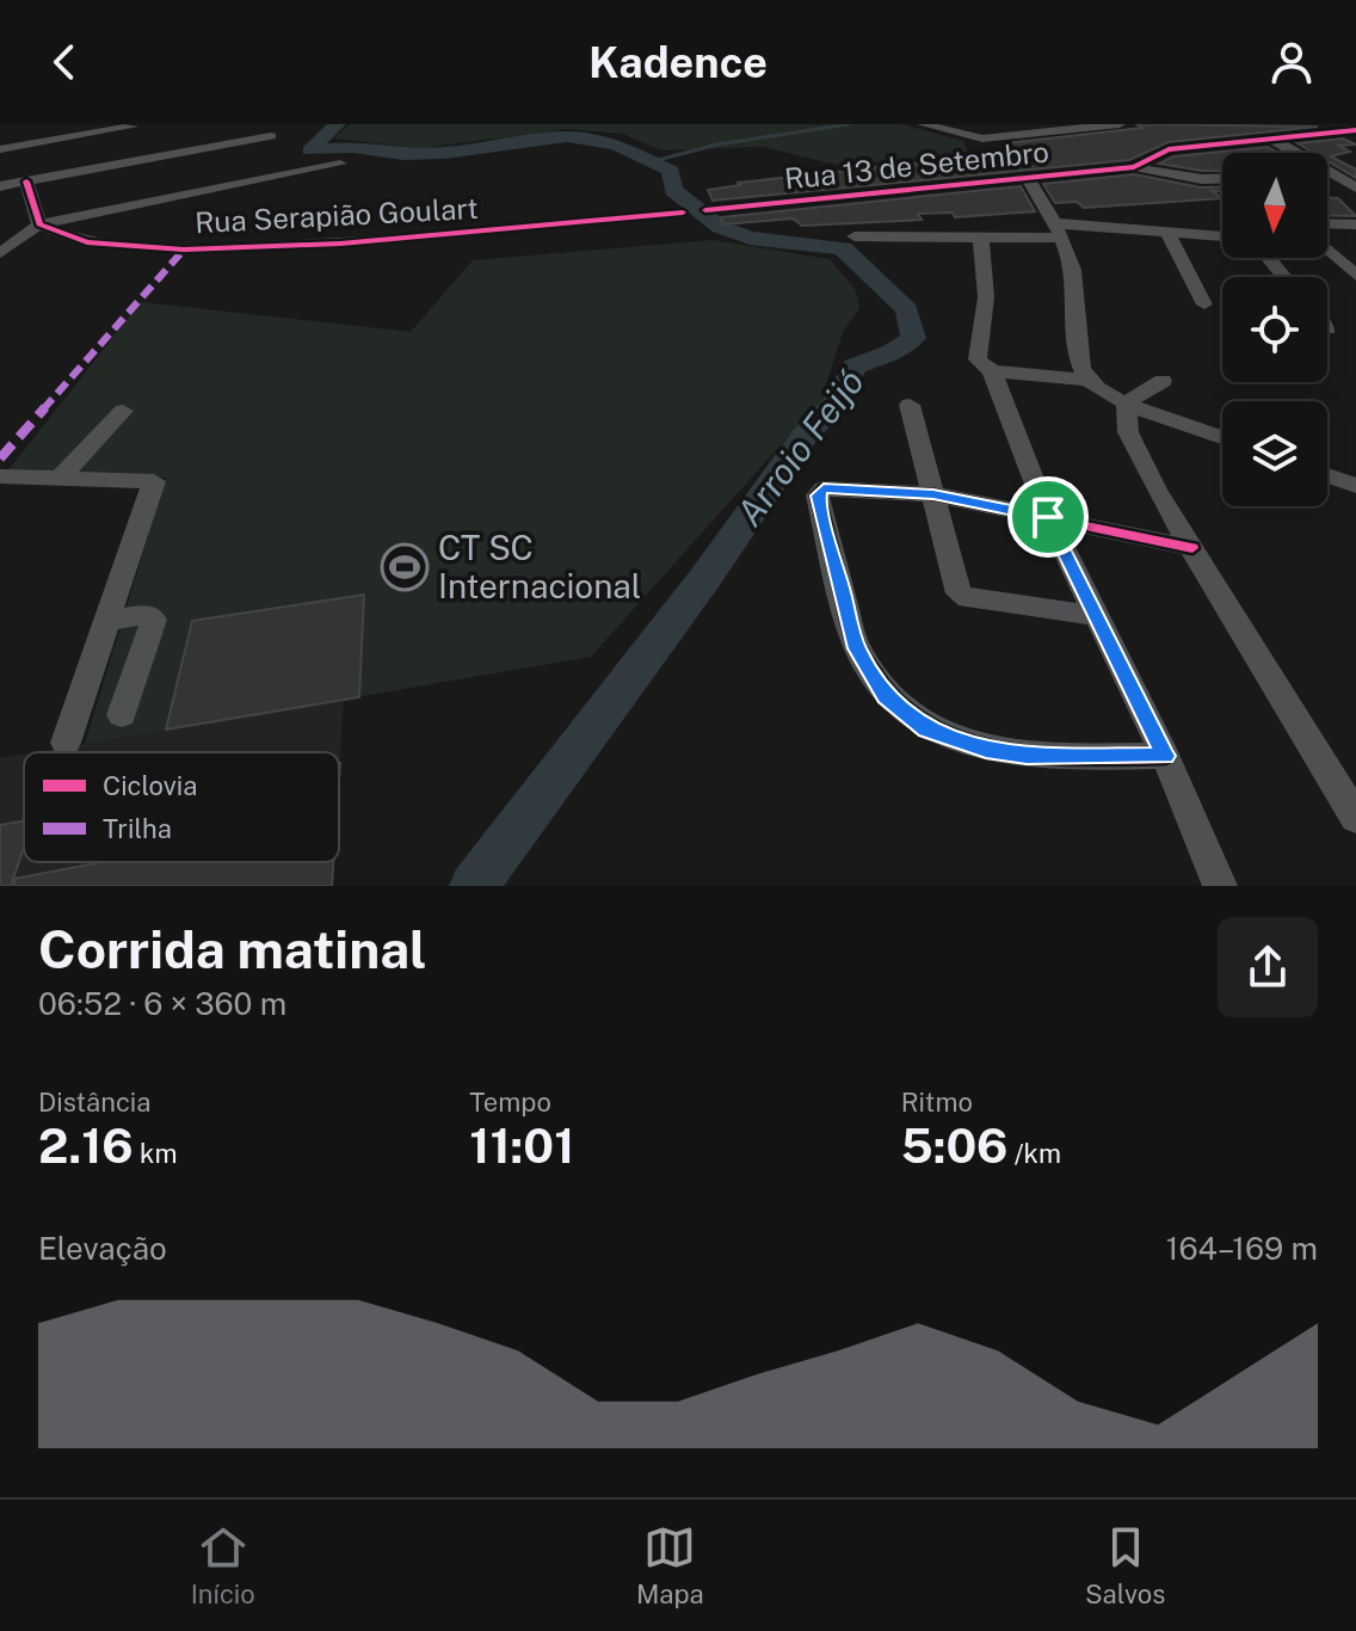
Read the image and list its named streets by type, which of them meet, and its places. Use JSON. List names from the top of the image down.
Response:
{
  "streets": {
    "street": ["Rua 13 de Setembro", "Rua Serapião Goulart"]
  },
  "water": ["Arroio Feijó"],
  "places": {
    "sports": ["CT SC Internacional"]
  },
  "legend": ["Ciclovia", "Trilha"],
  "north": "bottom",
  "page": {
    "header": "Kadence",
    "heading": ["Corrida matinal", "06:52 · 6 × 360 m"],
    "stats": [
      ["Distância", "2.16 km"],
      ["Tempo", "11:01"],
      ["Ritmo", "5:06 /km"]
    ],
    "chart": ["Elevação", "164–169 m"],
    "tabs": ["Início", "Mapa", "Salvos"]
  }
}
